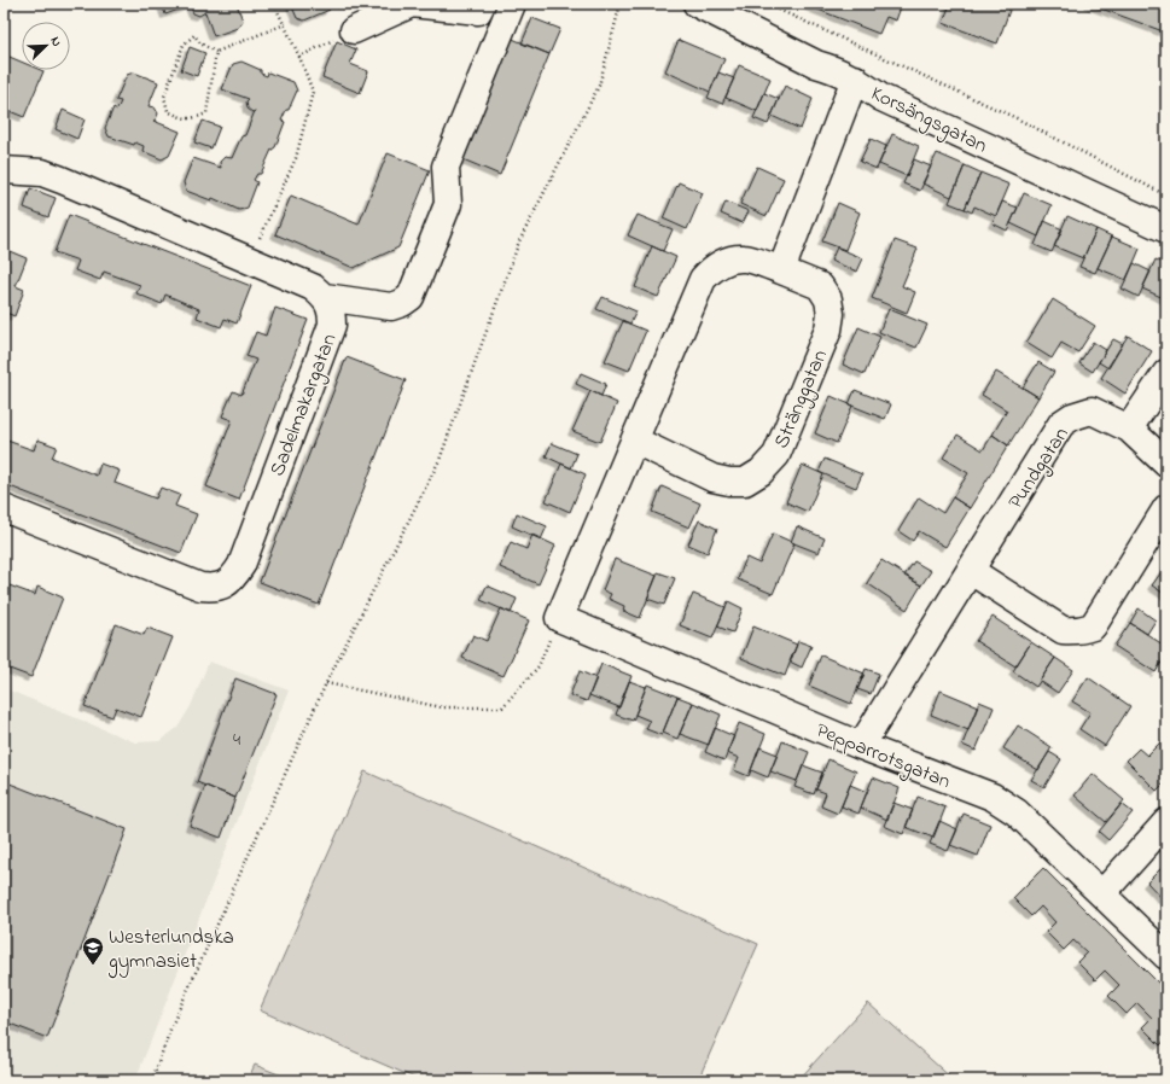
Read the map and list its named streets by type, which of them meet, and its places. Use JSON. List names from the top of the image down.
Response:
{
  "streets": {
    "street": [
      "Korsängsgatan",
      "Stränggatan",
      "Sadelmakargatan",
      "Pundgatan",
      "Pepparrotsgatan"
    ]
  },
  "crossings": [
    ["Stränggatan", "Pepparrotsgatan"],
    ["Pundgatan", "Pepparrotsgatan"]
  ],
  "places": {
    "school or university": ["Westerlundska gymnasiet"]
  },
  "house_numbers": ["4"],
  "north": "top right"
}
